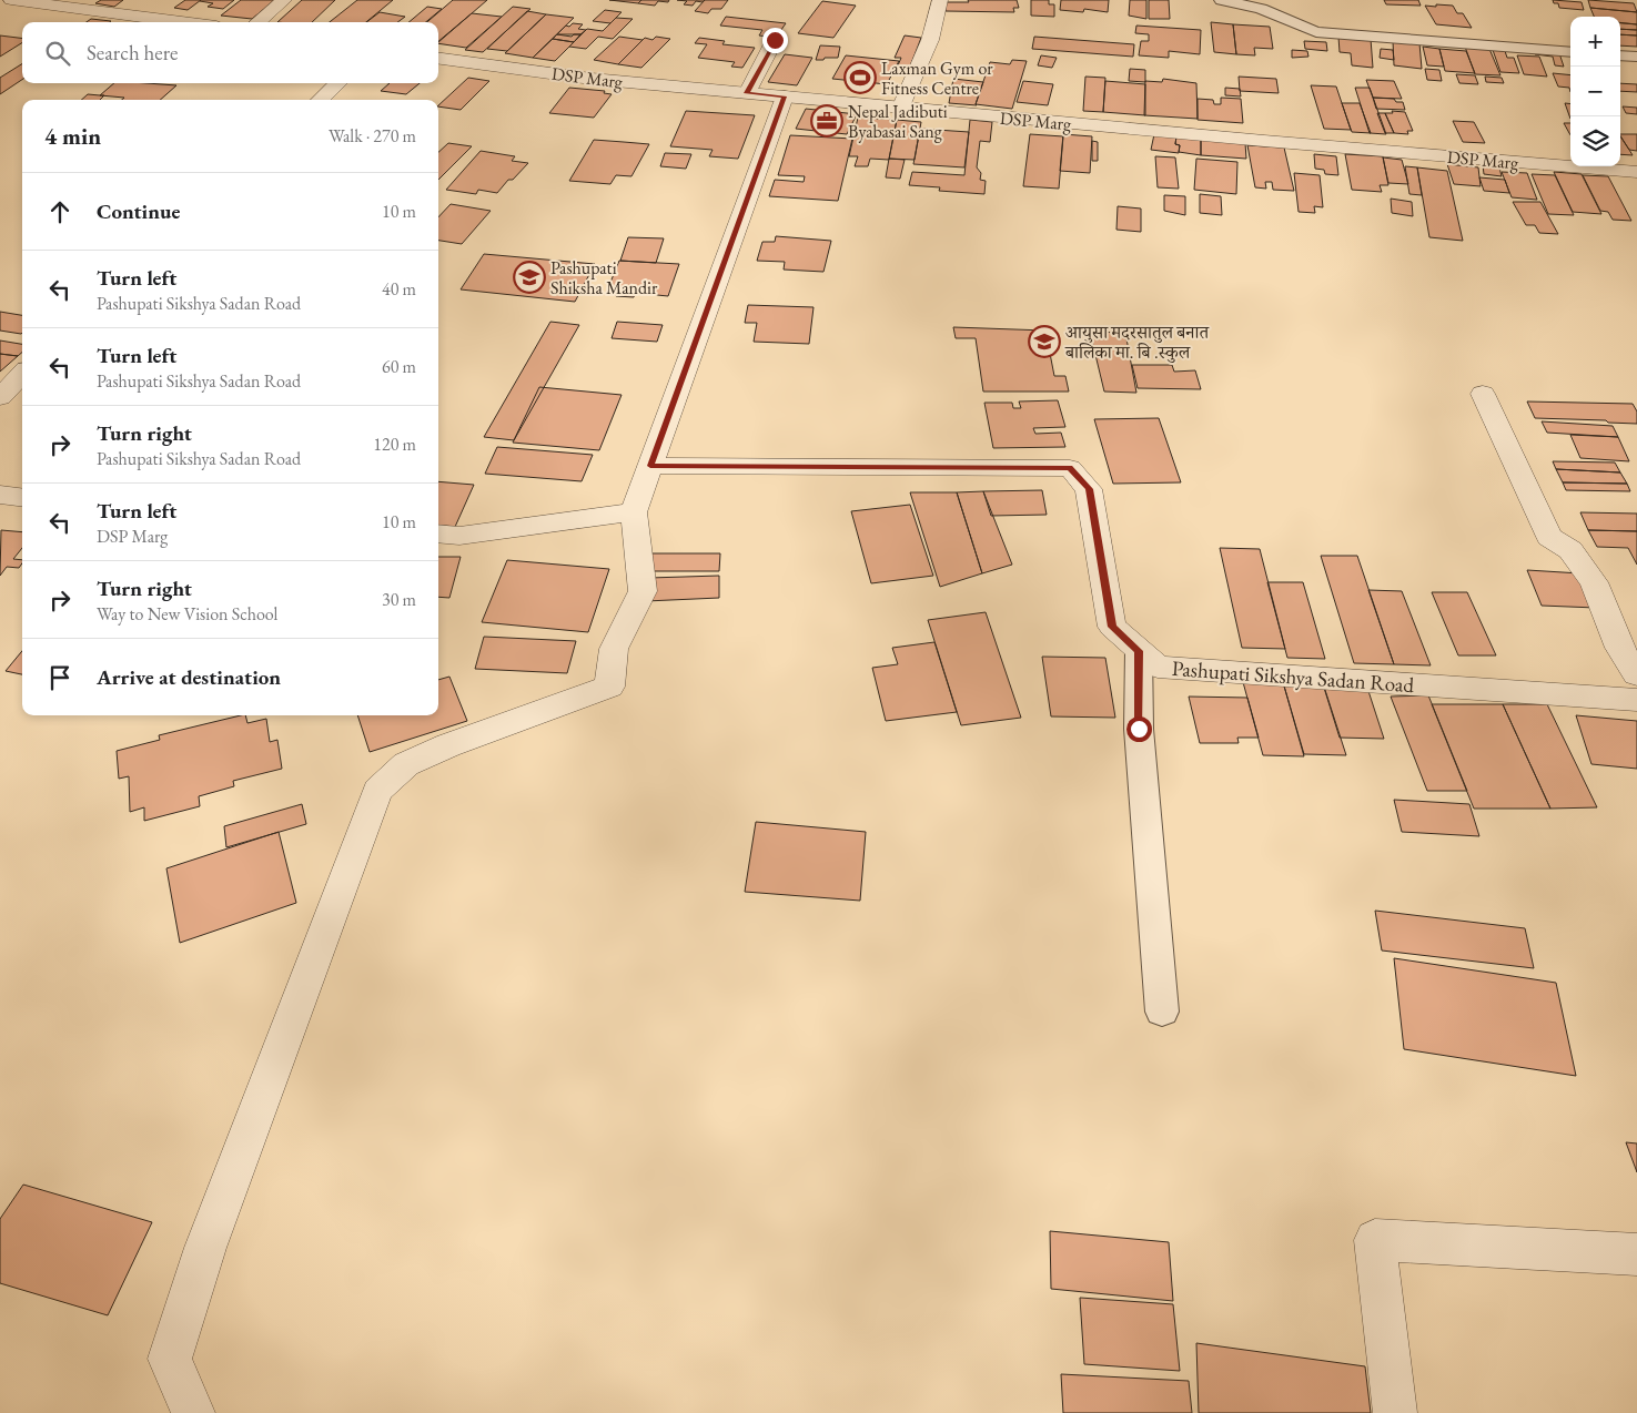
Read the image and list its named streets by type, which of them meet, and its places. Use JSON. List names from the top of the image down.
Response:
{
  "streets": {
    "street": ["DSP Marg", "Pashupati Sikshya Sadan Road"]
  },
  "places": {
    "sports": ["Laxman Gym or Fitness Centre"],
    "office": ["Nepal Jadibuti Byabasai Sang"],
    "school or university": ["Pashupati Shiksha Mandir", "आयुसा मदरसातुल बनात बालिका मा. बि .स्कुल"]
  },
  "page": {
    "map_buttons": ["+", "−"],
    "search": "Search here",
    "heading": ["4 min", "Walk · 270 m"],
    "list": [
      ["Continue", "10 m"],
      ["Turn left", "Pashupati Sikshya Sadan Road", "40 m"],
      ["Turn left", "Pashupati Sikshya Sadan Road", "60 m"],
      ["Turn right", "Pashupati Sikshya Sadan Road", "120 m"],
      ["Turn left", "DSP Marg", "10 m"],
      ["Turn right", "Way to New Vision School", "30 m"],
      "Arrive at destination"
    ]
  }
}
